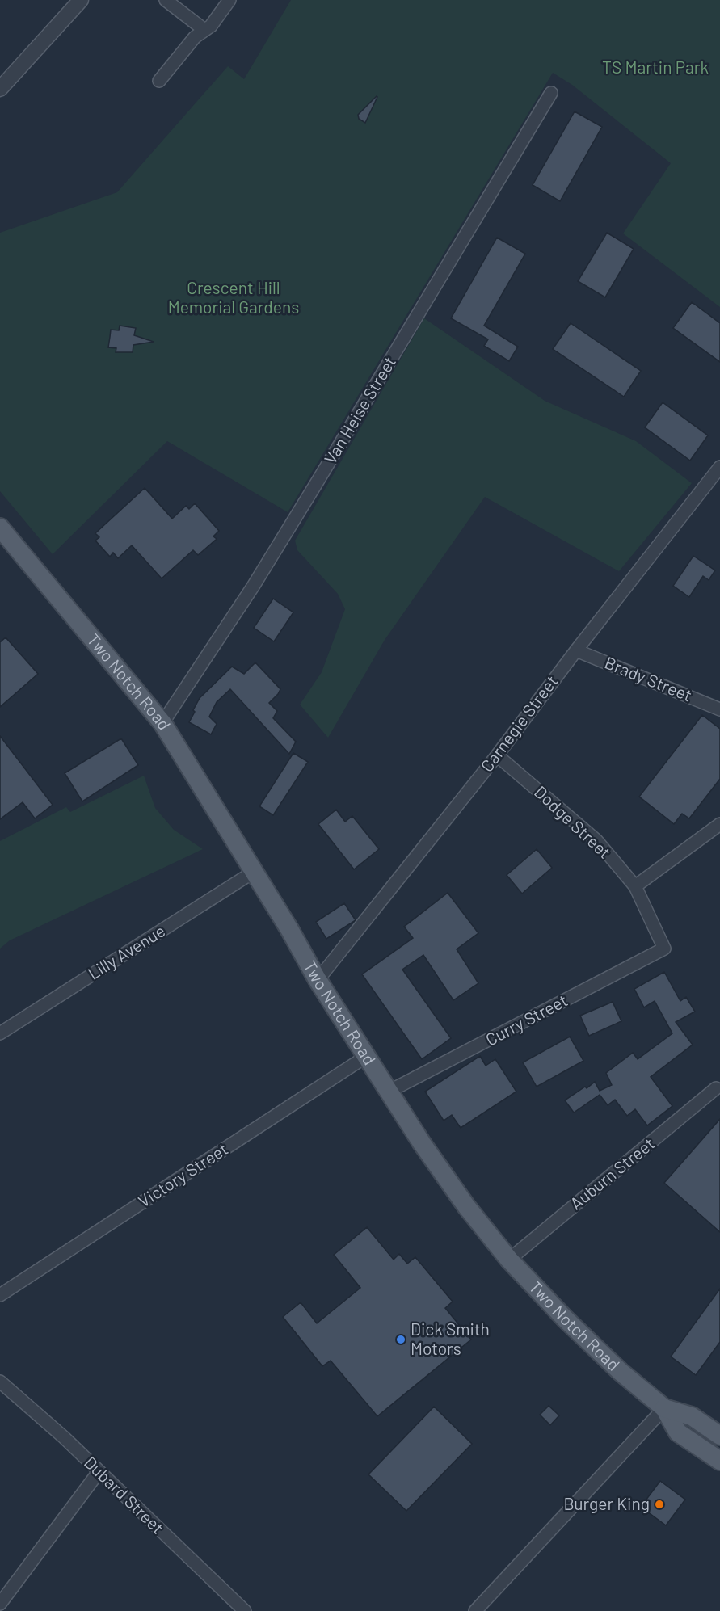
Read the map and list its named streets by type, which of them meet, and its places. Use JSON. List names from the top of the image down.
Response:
{
  "streets": {
    "main road": ["Two Notch Road"],
    "street": [
      "Van Heise Street",
      "Brady Street",
      "Carnegie Street",
      "Dodge Street",
      "Lilly Avenue",
      "Curry Street",
      "Auburn Street",
      "Victory Street",
      "Dubard Street"
    ]
  },
  "crossings": [
    ["Van Heise Street", "Two Notch Road"],
    ["Brady Street", "Carnegie Street"],
    ["Two Notch Road", "Carnegie Street"],
    ["Two Notch Road", "Lilly Avenue"],
    ["Two Notch Road", "Curry Street"],
    ["Two Notch Road", "Auburn Street"],
    ["Two Notch Road", "Victory Street"],
    ["Carnegie Street", "Dodge Street"],
    ["Dodge Street", "Curry Street"]
  ],
  "parks": ["TS Martin Park", "Crescent Hill Memorial Gardens"],
  "places": ["Dick Smith Motors", "Burger King"]
}
